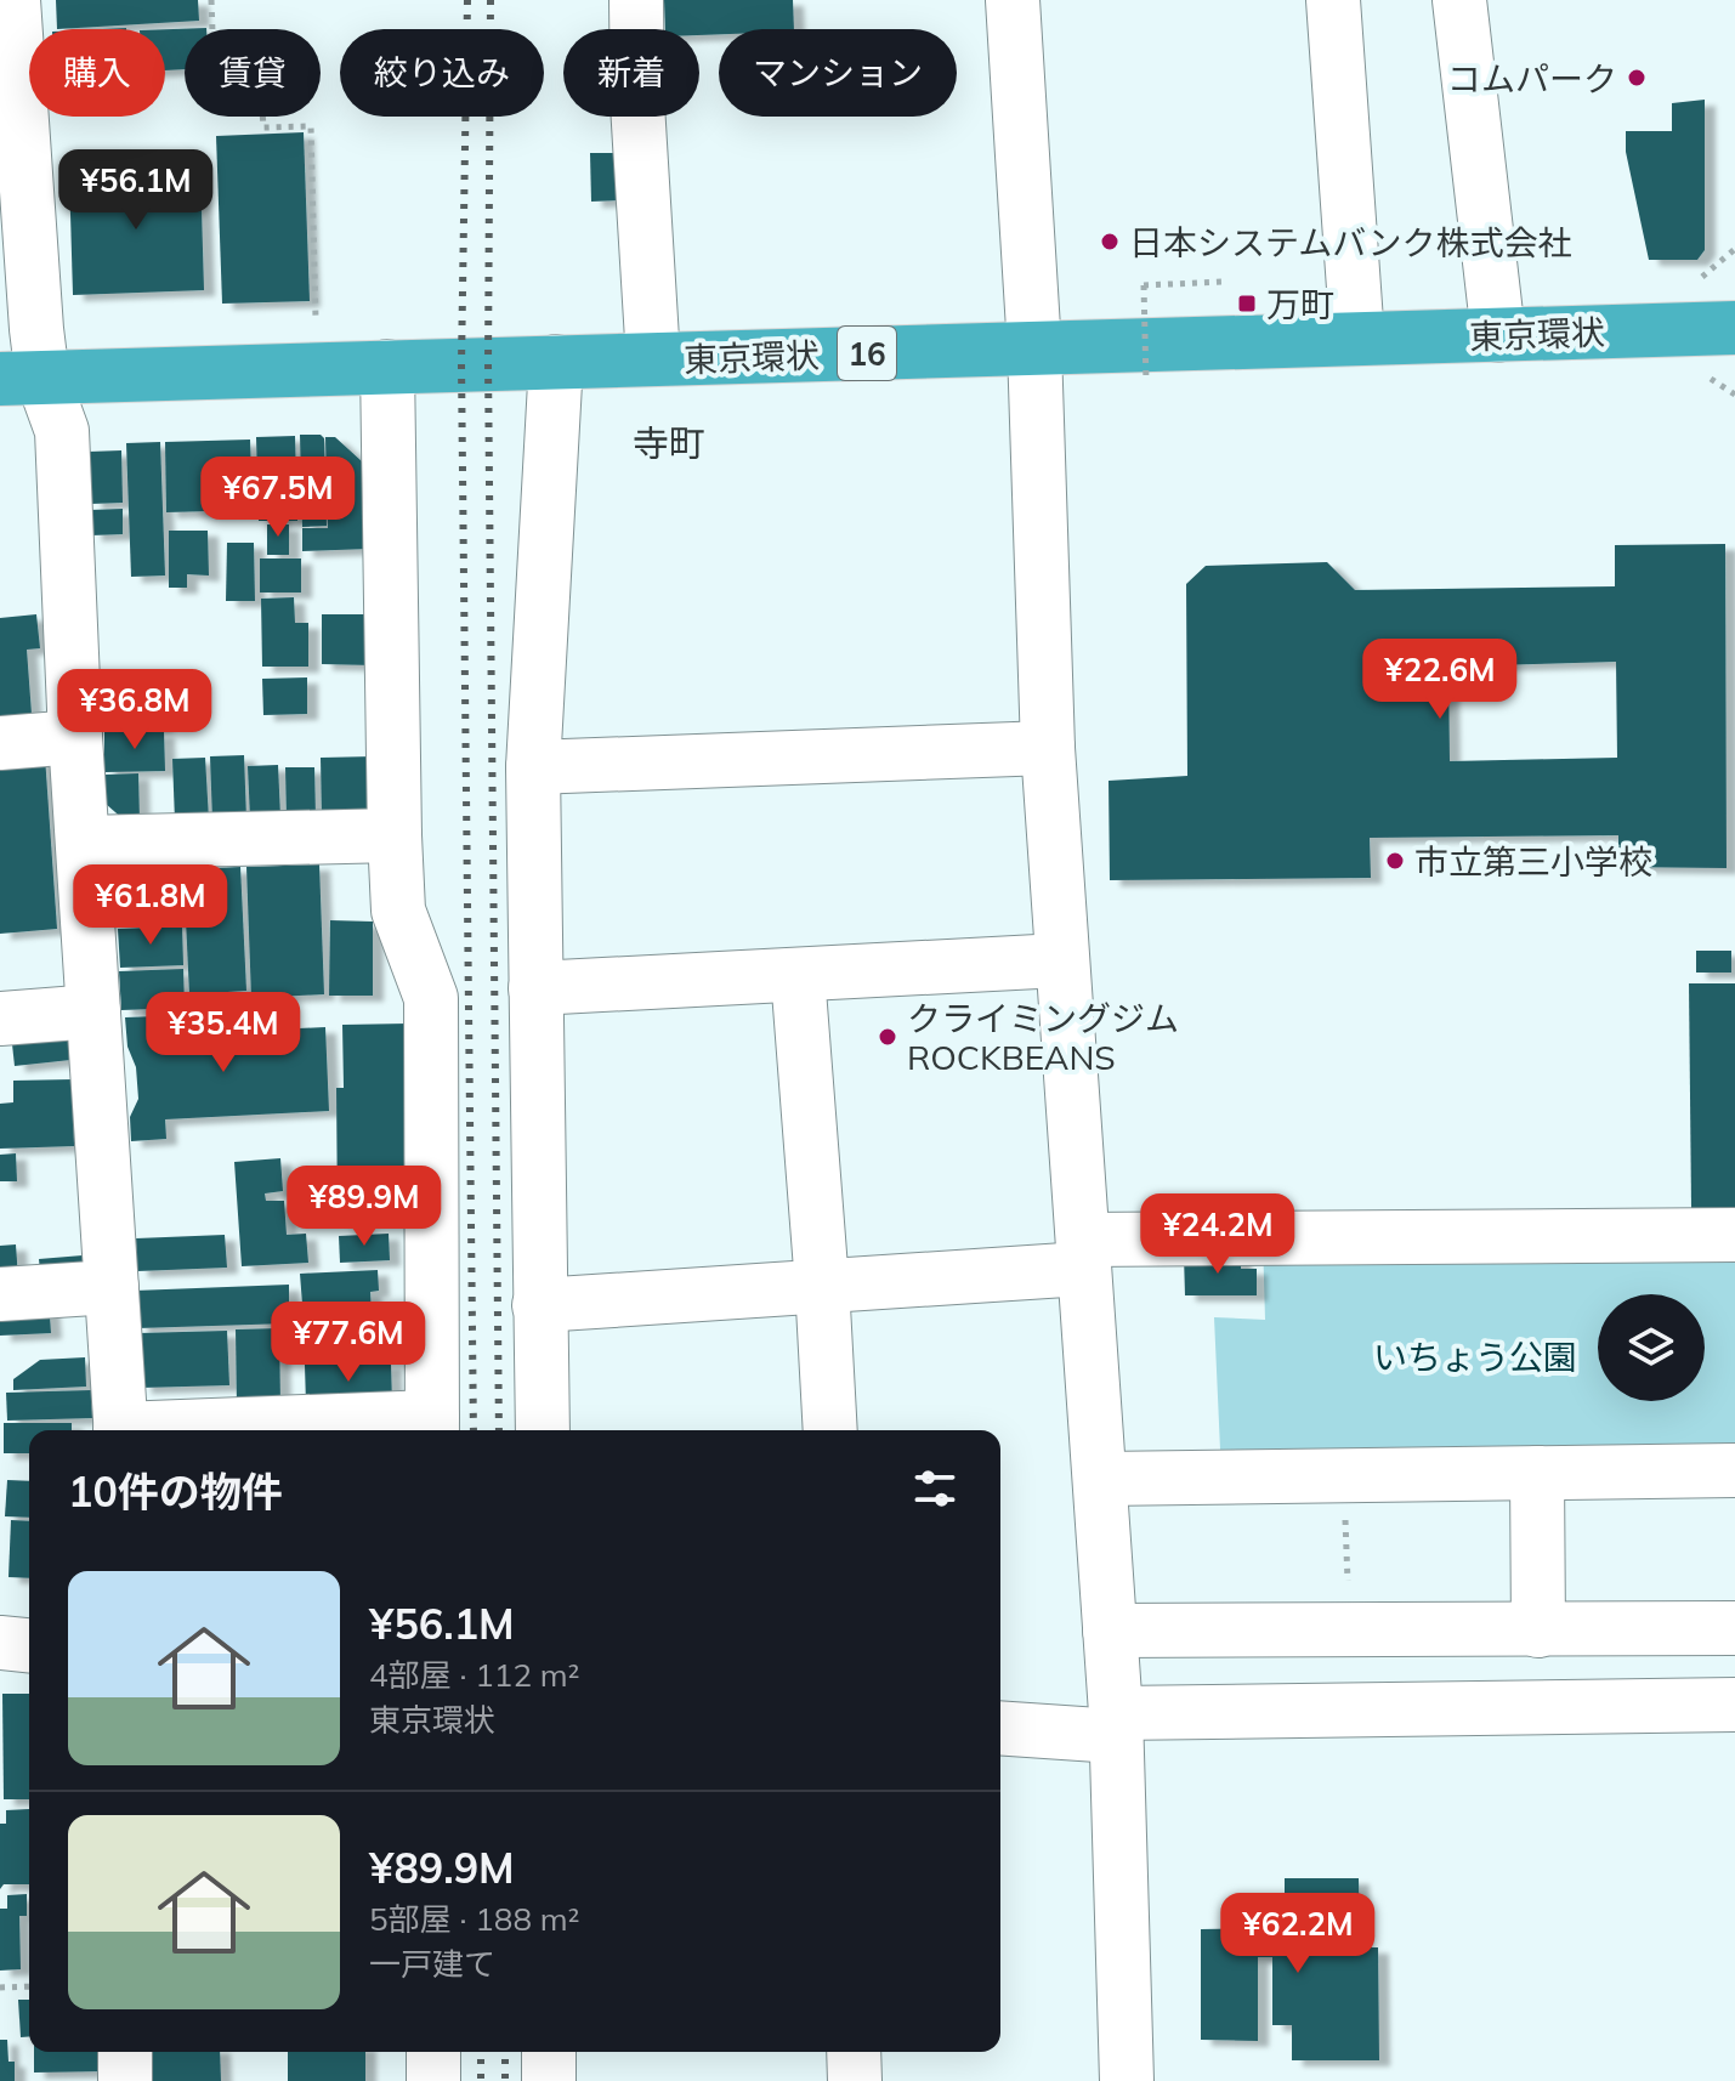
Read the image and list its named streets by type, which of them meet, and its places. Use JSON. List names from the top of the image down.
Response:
{
  "streets": {
    "highway": ["東京環状", "16"]
  },
  "districts": ["寺町"],
  "parks": ["いちょう公園"],
  "places": {
    "other": [
      "コムパーク",
      "日本システムバンク株式会社",
      "市立第三小学校",
      "クライミングジム ROCKBEANS"
    ],
    "transit": ["万町"]
  },
  "page": {
    "chip": [
      "購入",
      "賃貸",
      "絞り込み",
      "新着",
      "マンション"
    ],
    "price": [
      "¥56.1M",
      "¥67.5M",
      "¥22.6M",
      "¥36.8M",
      "¥61.8M",
      "¥35.4M",
      "¥89.9M",
      "¥24.2M",
      "¥77.6M",
      "¥62.2M"
    ],
    "heading": "10件の物件",
    "list": [
      {
        "name": "¥56.1M",
        "note": "4部屋 · 112 m² · 東京環状"
      },
      {
        "name": "¥89.9M",
        "note": "5部屋 · 188 m² · 一戸建て"
      }
    ]
  }
}
